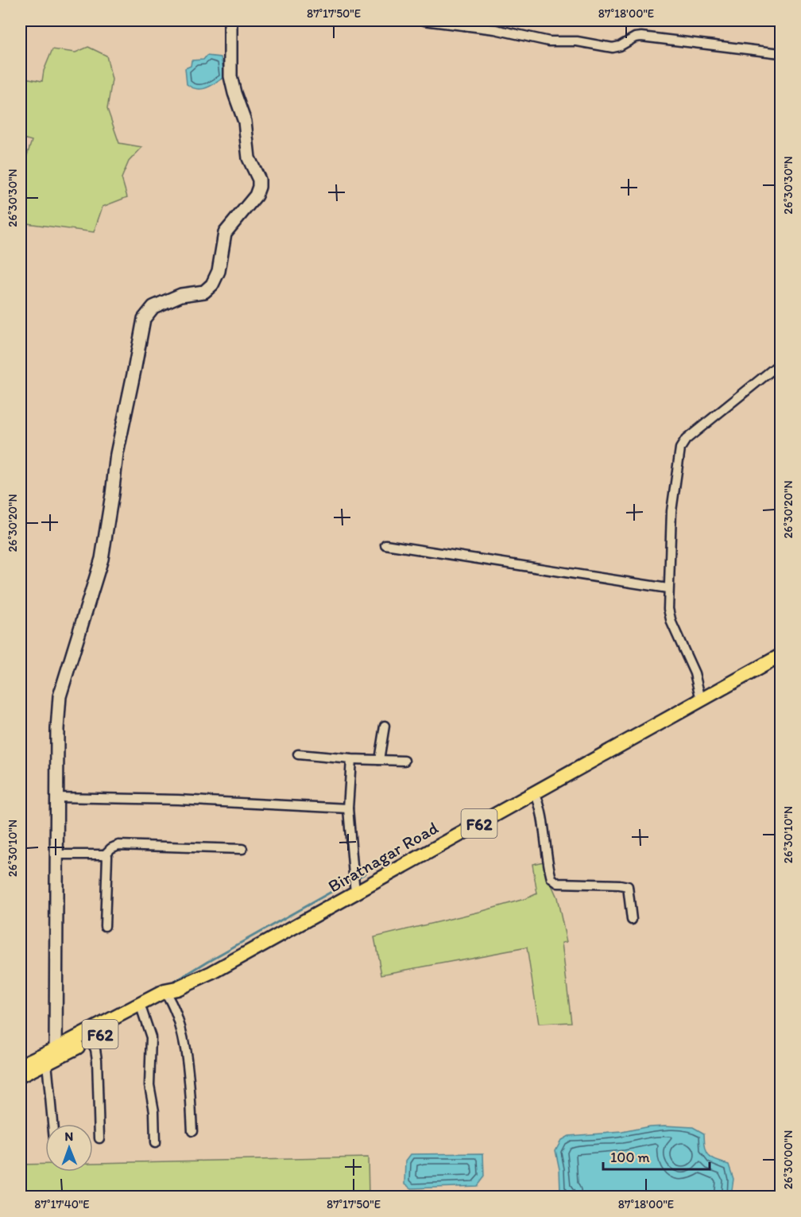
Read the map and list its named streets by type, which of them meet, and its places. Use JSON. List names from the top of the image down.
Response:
{
  "streets": {
    "main road": ["F62", "Biratnagar Road"]
  },
  "scale_bar": "100 m",
  "north": "top",
  "coordinates": [
    "87°17'50\"E",
    "87°18'00\"E",
    "26°30'30\"N",
    "26°30'20\"N",
    "26°30'10\"N",
    "26°30'00\"N",
    "87°17'40\"E"
  ]
}
